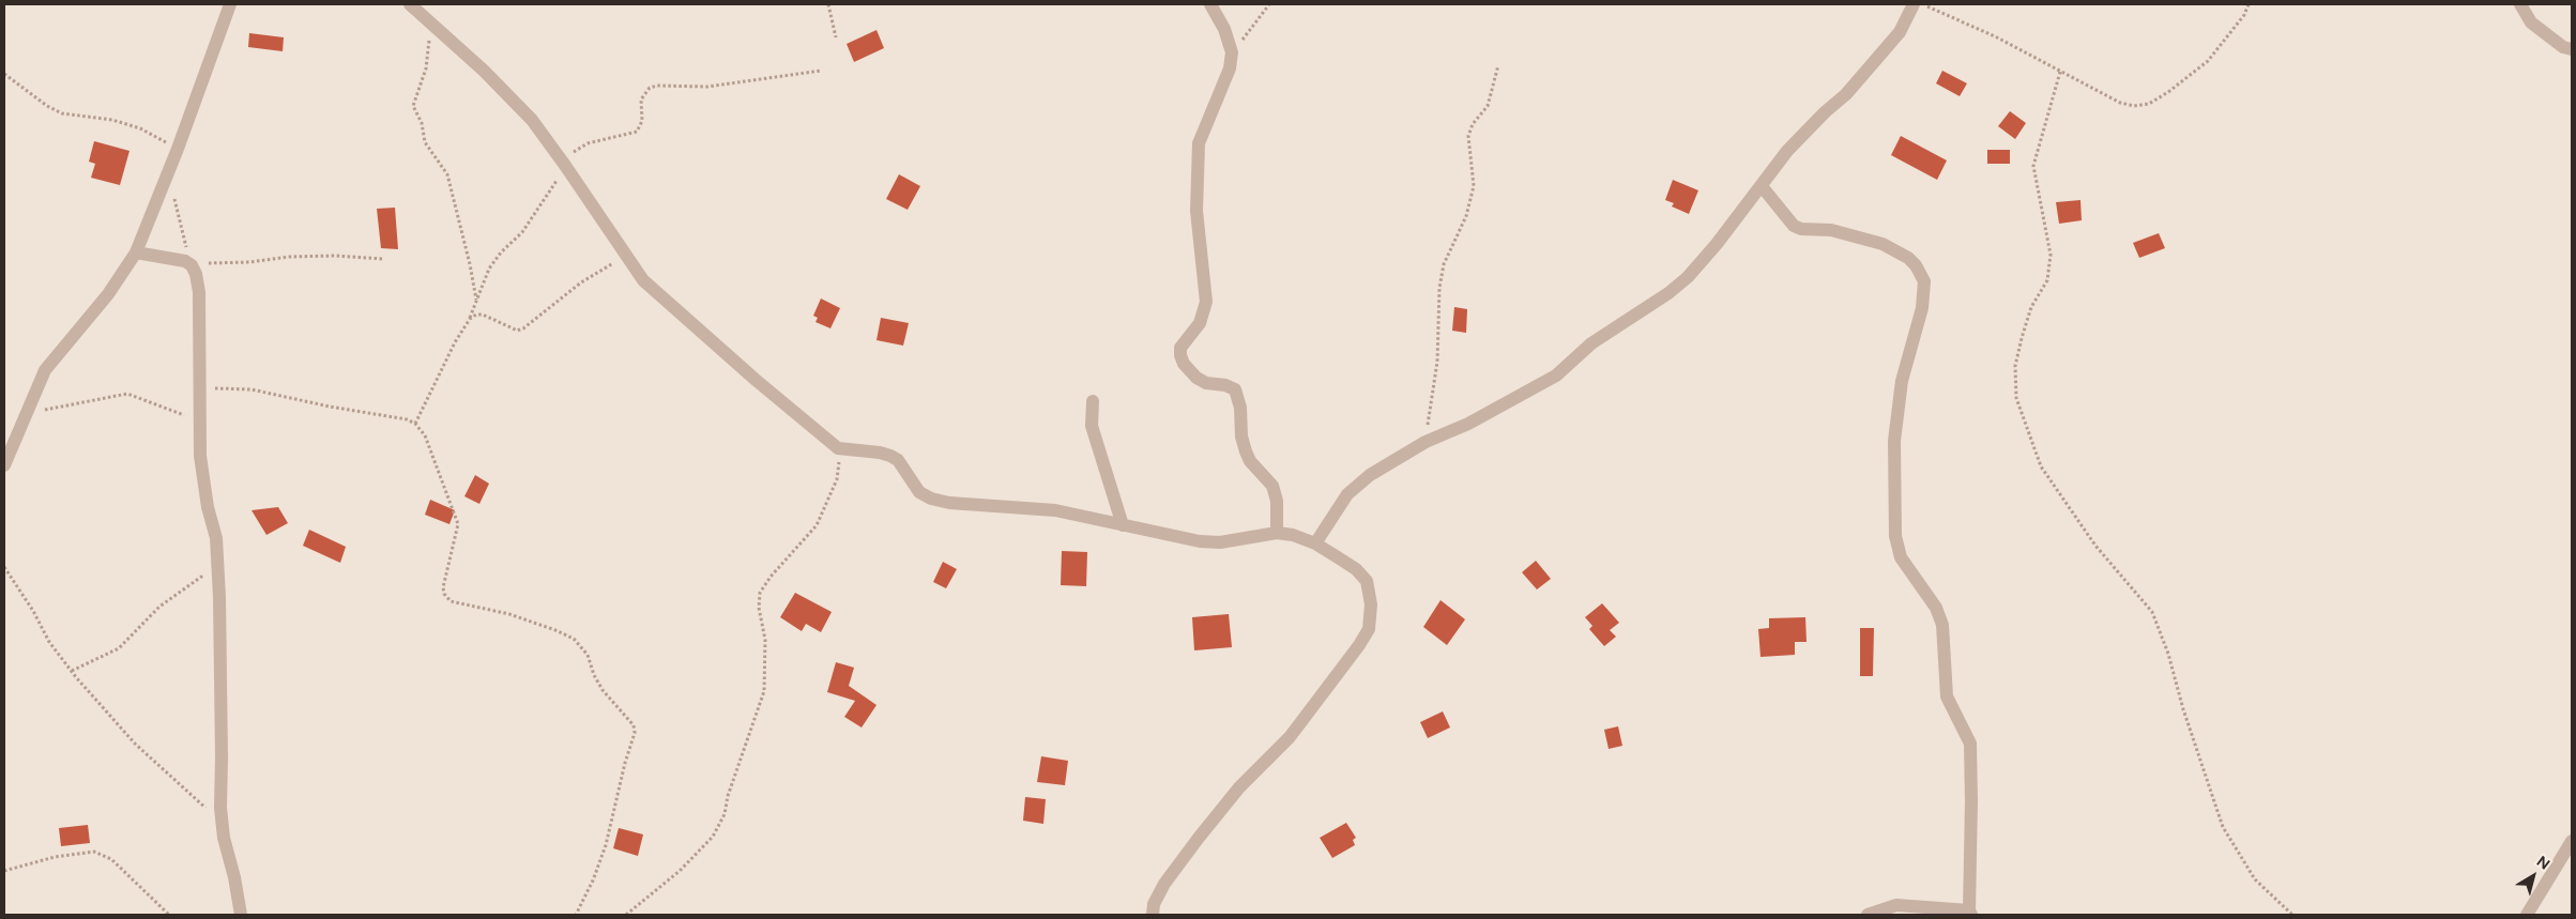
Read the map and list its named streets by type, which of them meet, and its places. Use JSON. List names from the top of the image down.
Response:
{
  "north": "top right"
}
